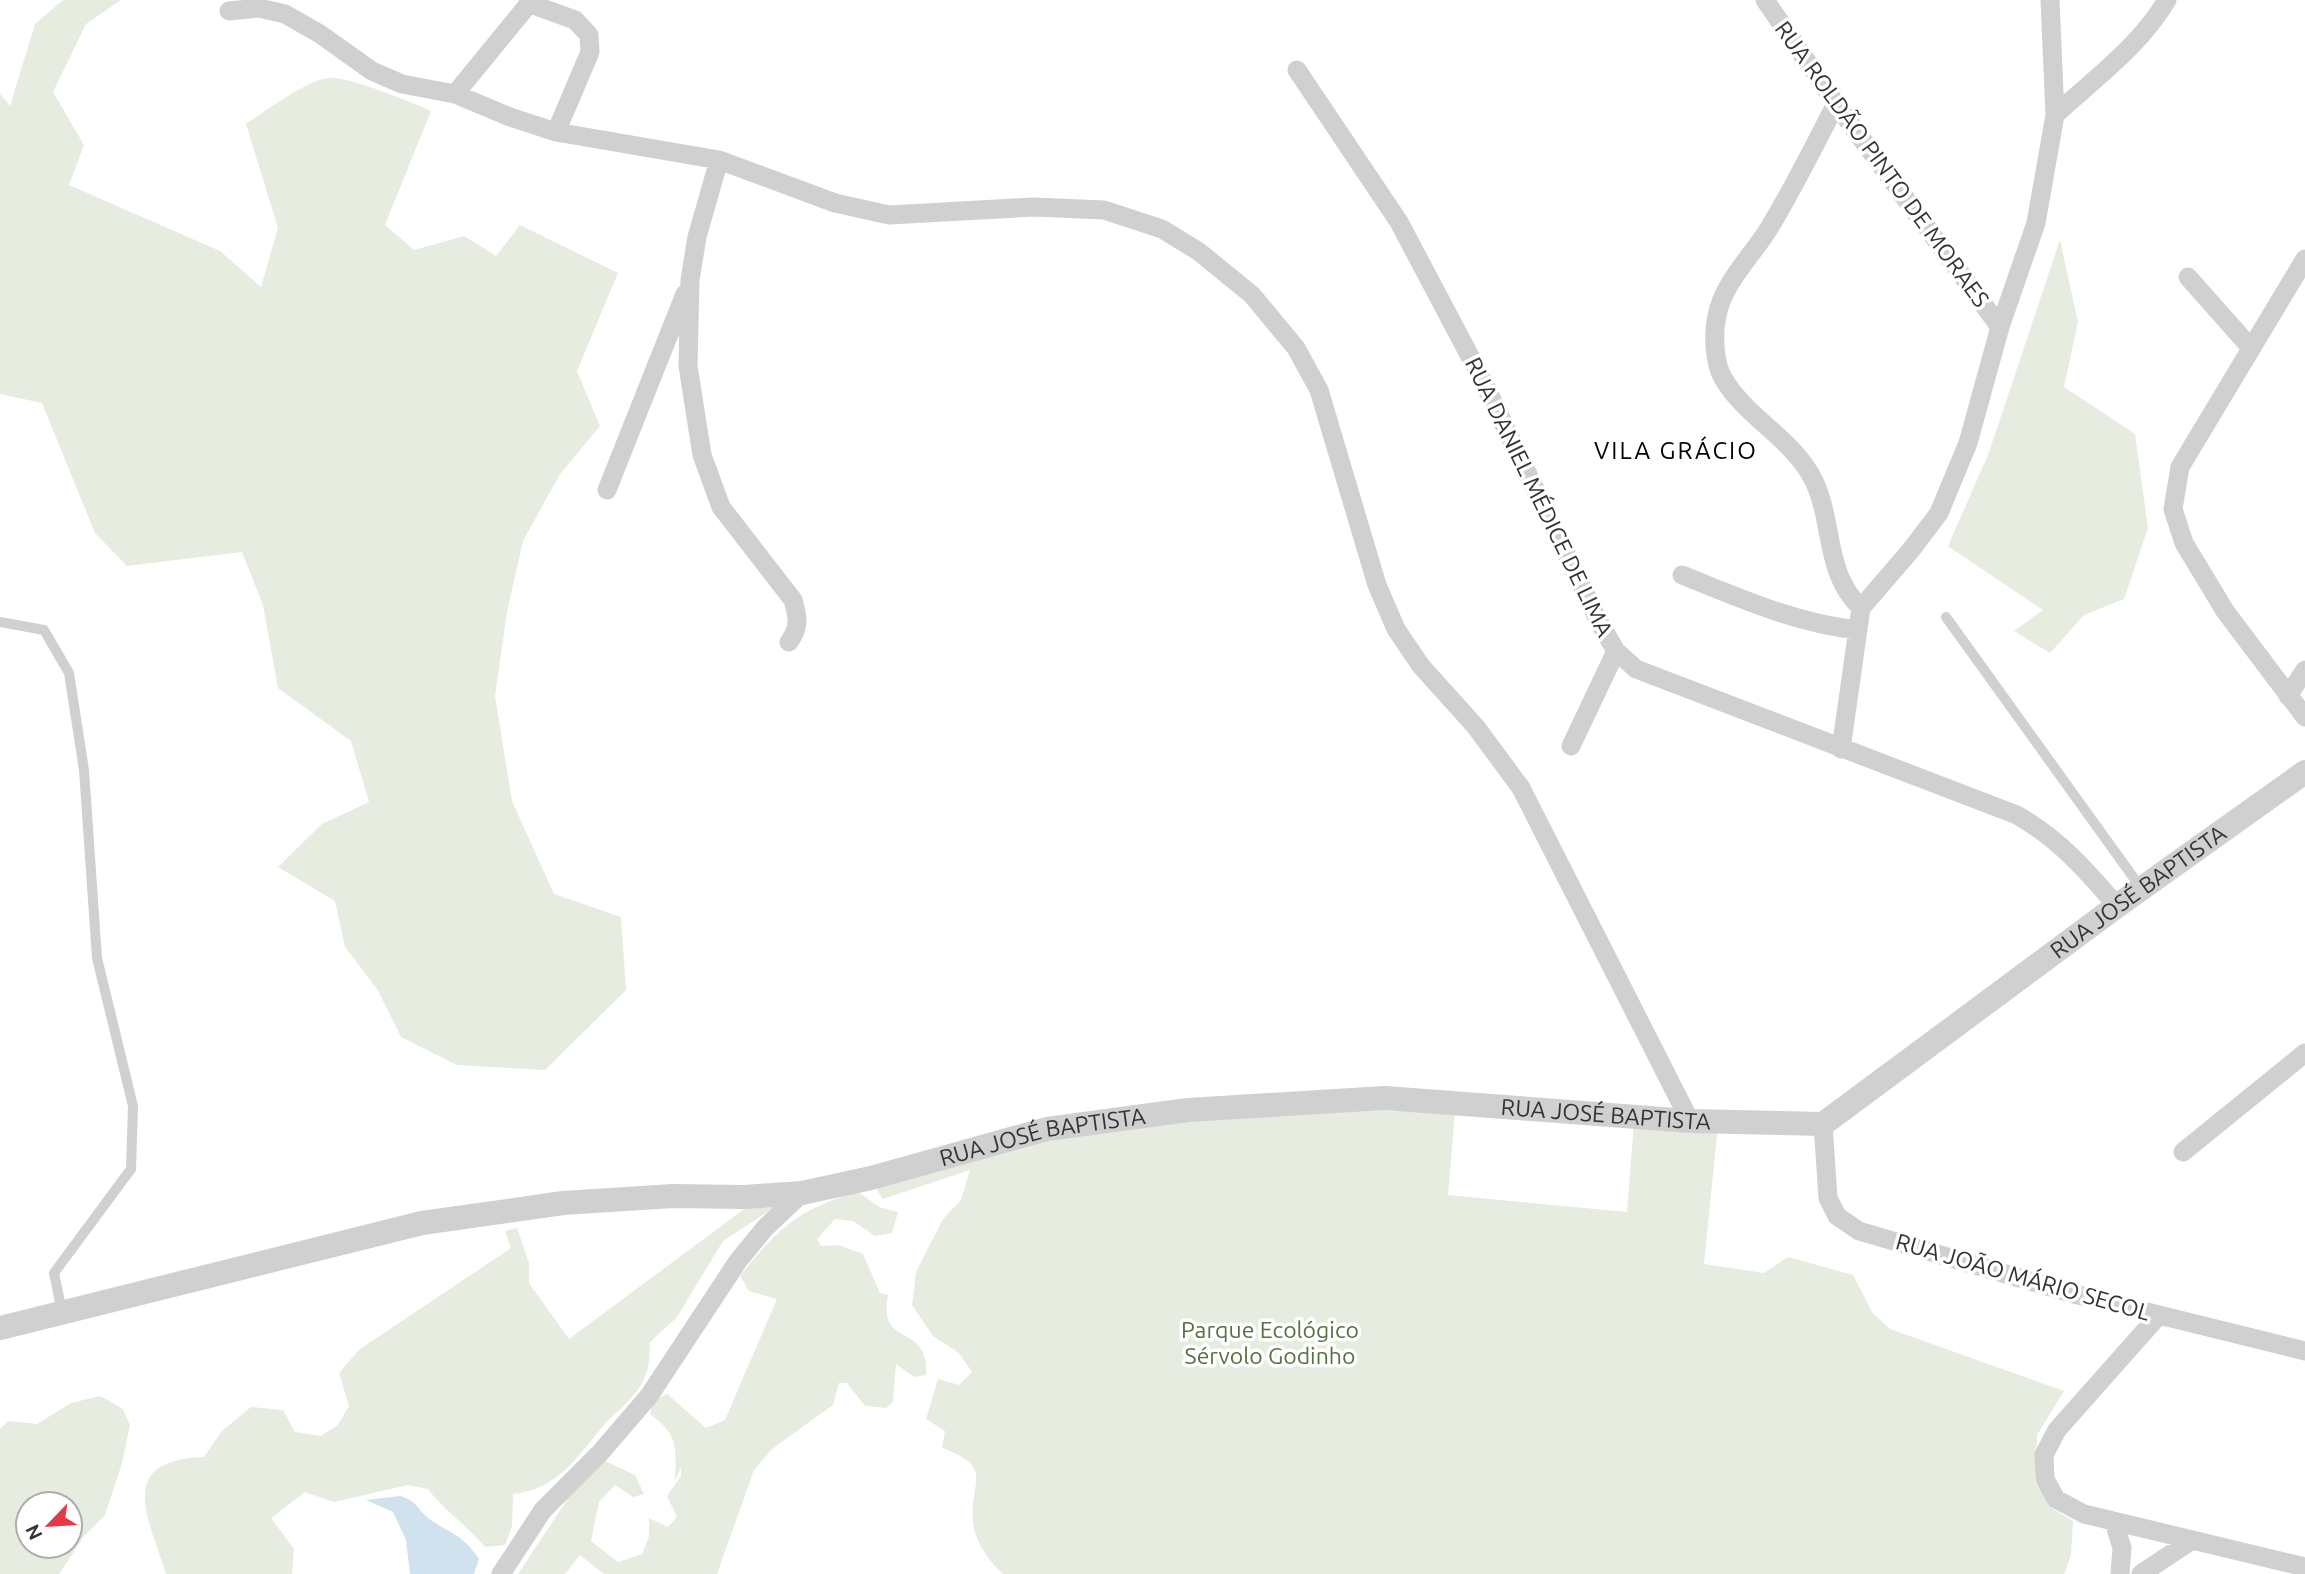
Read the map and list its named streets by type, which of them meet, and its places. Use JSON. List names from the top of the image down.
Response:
{
  "streets": {
    "street": [
      "RUA ROLDÃO PINTO DE MORAES",
      "RUA DANIEL MÉDICE DE LIMA",
      "RUA JOSÉ BAPTISTA",
      "RUA JOÃO MÁRIO SECOL"
    ]
  },
  "crossings": [
    ["RUA DANIEL MÉDICE DE LIMA", "RUA JOSÉ BAPTISTA"],
    ["RUA JOSÉ BAPTISTA", "RUA JOÃO MÁRIO SECOL"]
  ],
  "districts": ["VILA GRÁCIO"],
  "parks": ["Parque Ecológico Sérvolo Godinho"],
  "north": "bottom left"
}
